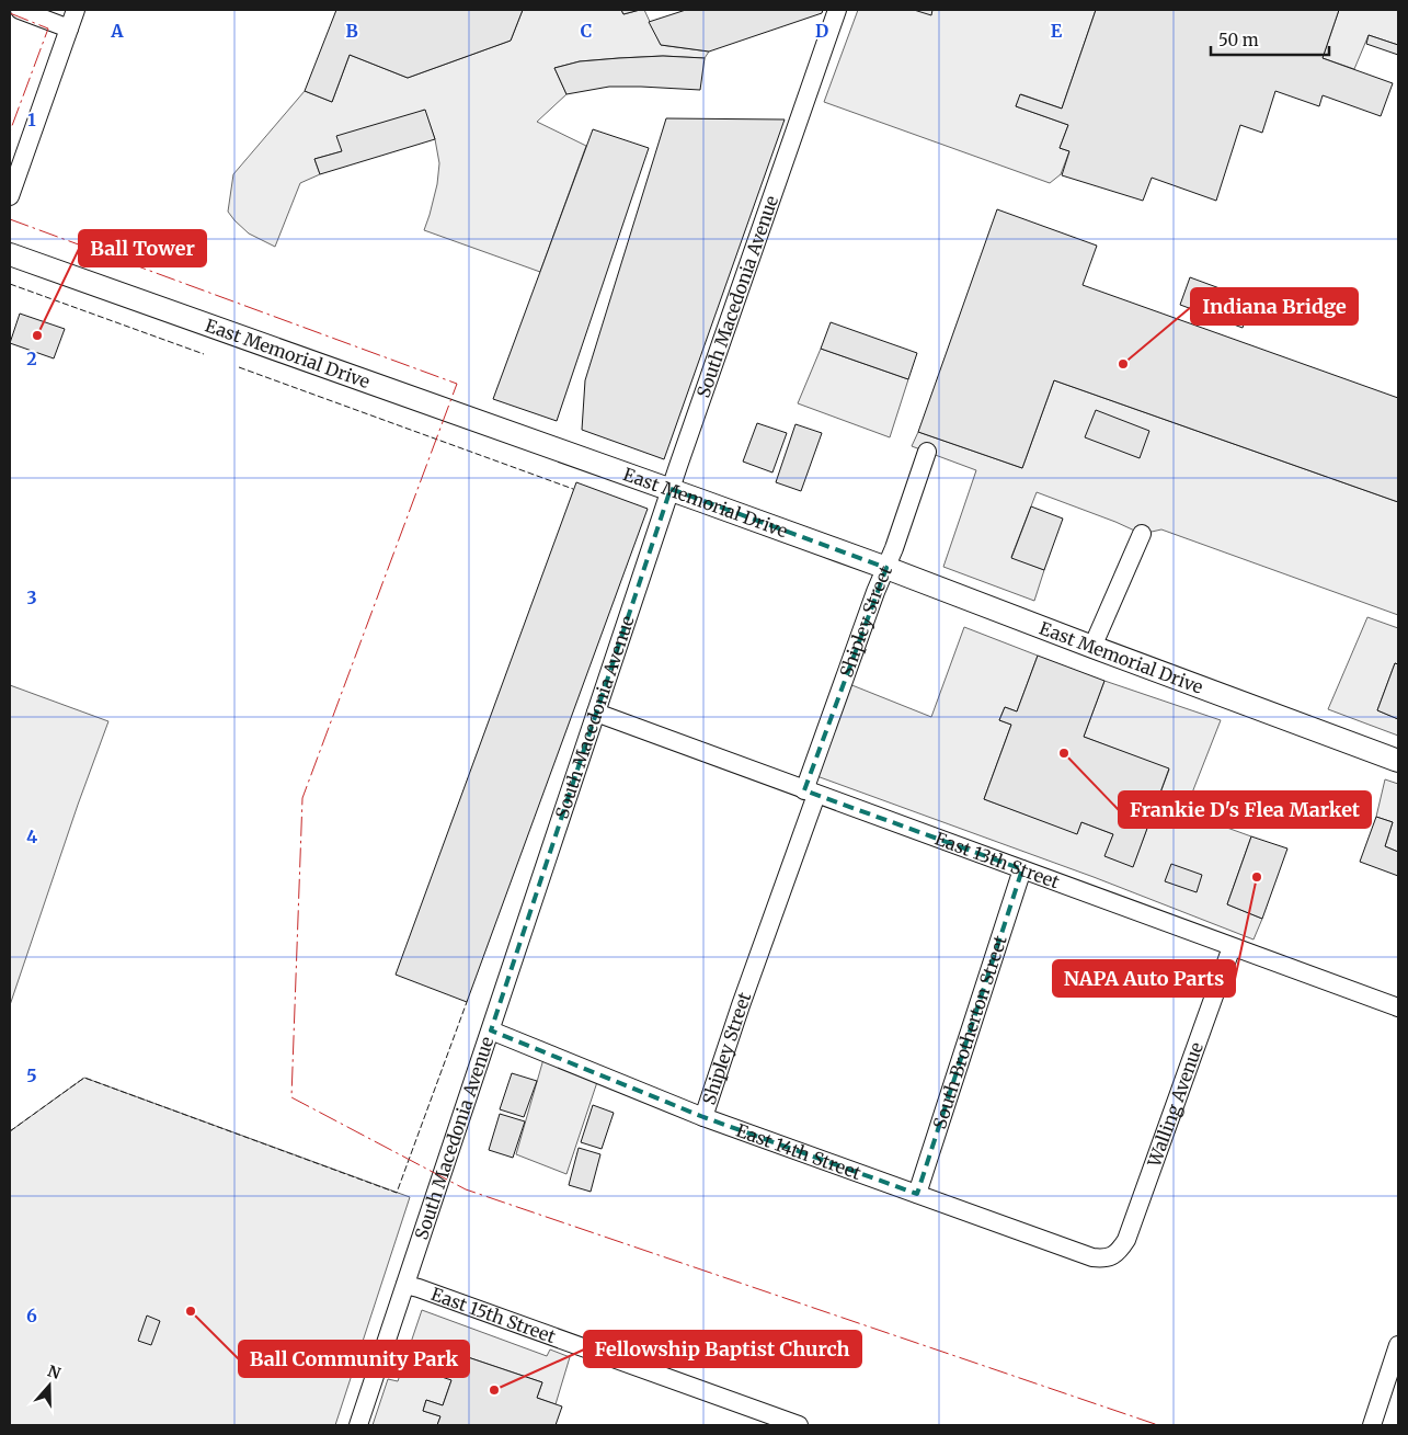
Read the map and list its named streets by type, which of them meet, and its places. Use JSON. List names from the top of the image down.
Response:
{
  "streets": {
    "main road": ["East Memorial Drive"],
    "street": [
      "South Macedonia Avenue",
      "Shipley Street",
      "East 13th Street",
      "South Brotherton Street",
      "Walling Avenue",
      "East 14th Street",
      "East 15th Street"
    ]
  },
  "crossings": [
    ["South Macedonia Avenue", "East Memorial Drive"],
    ["South Macedonia Avenue", "East 13th Street"],
    ["South Macedonia Avenue", "East 14th Street"],
    ["South Macedonia Avenue", "East 15th Street"],
    ["East Memorial Drive", "Shipley Street"],
    ["Shipley Street", "East 13th Street"],
    ["Shipley Street", "East 14th Street"],
    ["East 13th Street", "South Brotherton Street"],
    ["East 13th Street", "Walling Avenue"],
    ["South Brotherton Street", "East 14th Street"],
    ["Walling Avenue", "East 14th Street"]
  ],
  "places": [
    "Ball Tower",
    "Indiana Bridge",
    "Frankie D's Flea Market",
    "NAPA Auto Parts",
    "Ball Community Park",
    "Fellowship Baptist Church"
  ],
  "scale_bar": "50 m",
  "north": "top",
  "grid": {
    "columns": [
      "A",
      "B",
      "C",
      "D",
      "E"
    ],
    "rows": [
      "1",
      "2",
      "3",
      "4",
      "5",
      "6"
    ]
  }
}
